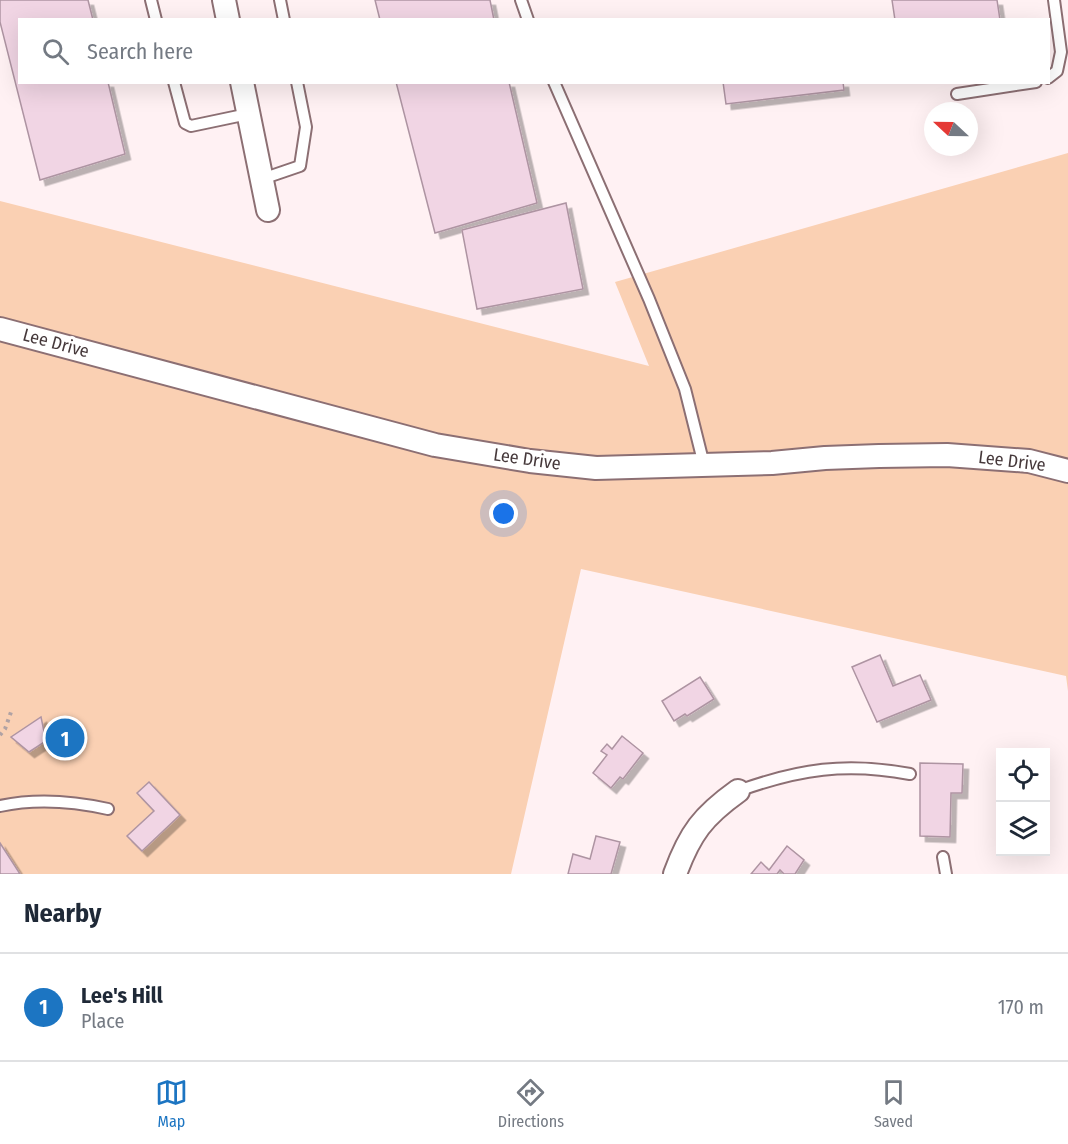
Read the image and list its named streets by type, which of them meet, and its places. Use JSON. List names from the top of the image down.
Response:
{
  "streets": {
    "street": ["Lee Drive"]
  },
  "north": "left",
  "page": {
    "search": "Search here",
    "pins": "1",
    "heading": "Nearby",
    "list": [
      {
        "mark": "1",
        "name": "Lee's Hill",
        "note": "Place",
        "value": "170 m"
      }
    ],
    "nav": ["Map", "Directions", "Saved"]
  }
}
